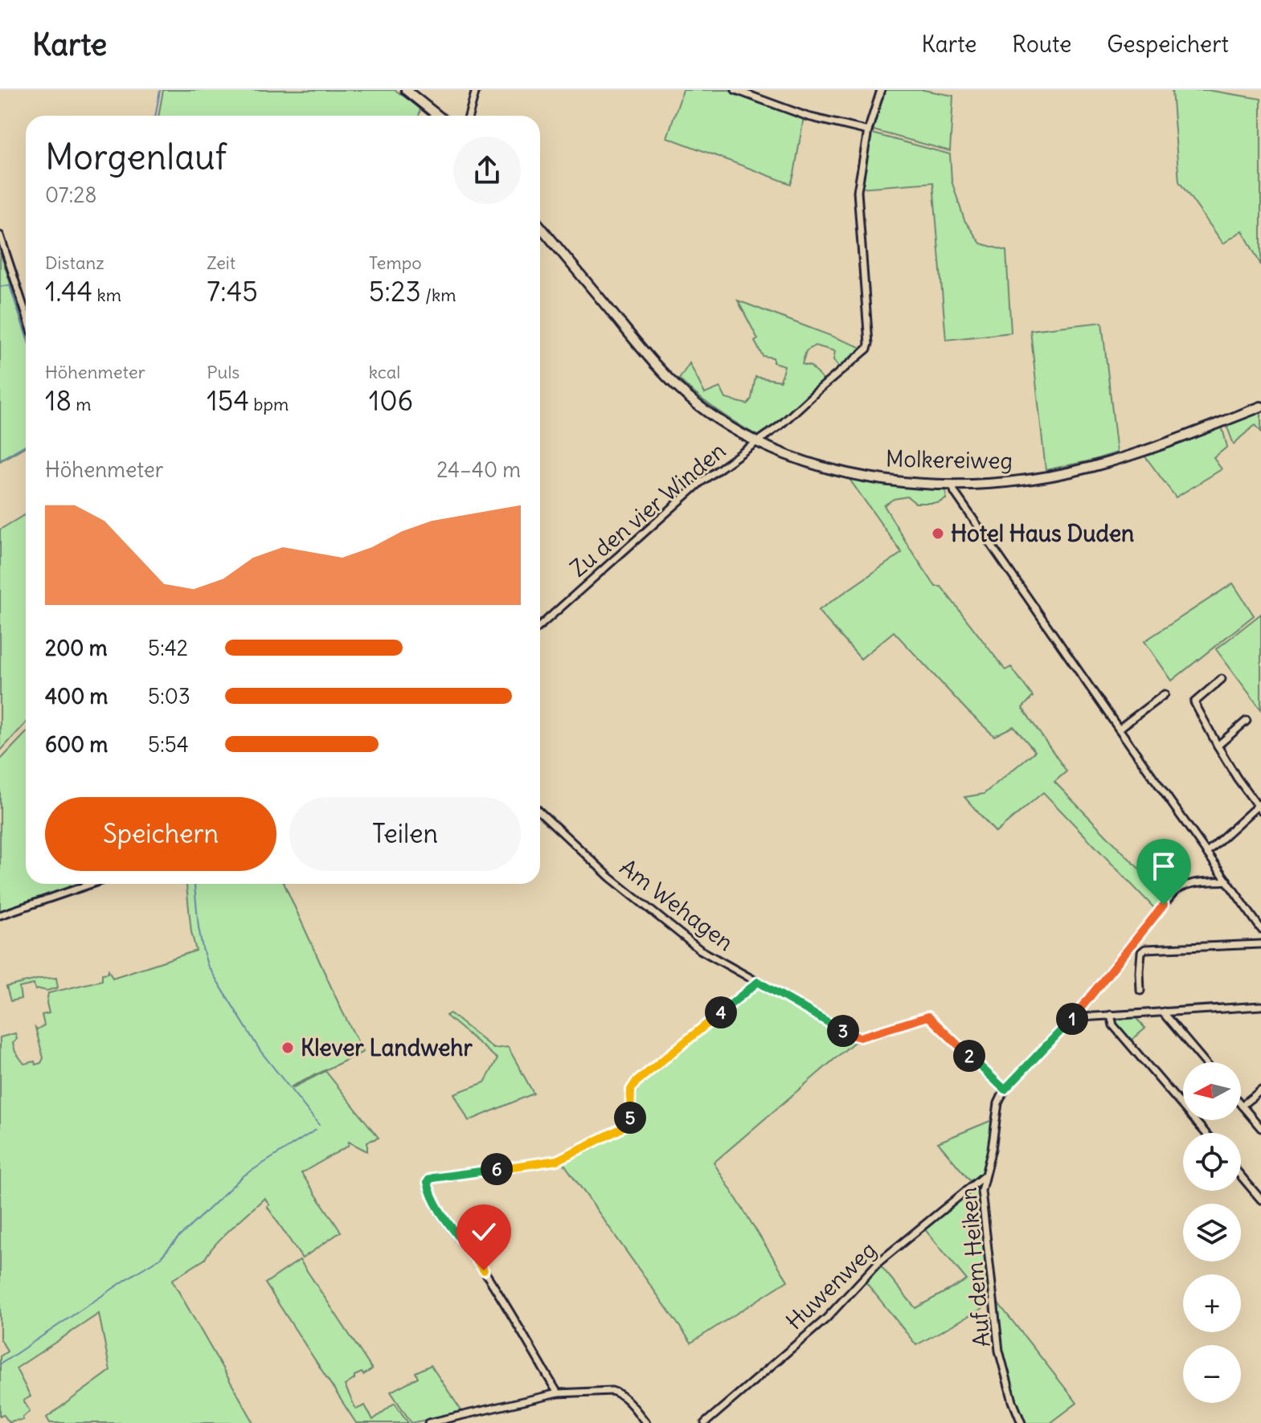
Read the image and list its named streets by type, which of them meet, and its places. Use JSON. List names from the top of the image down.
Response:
{
  "streets": {
    "main road": ["Molkereiweg"],
    "street": [
      "Zu den vier Winden",
      "Am Wehagen",
      "Auf dem Heiken",
      "Huwenweg"
    ]
  },
  "crossings": [
    ["Molkereiweg", "Zu den vier Winden"],
    ["Am Wehagen", "Auf dem Heiken"],
    ["Auf dem Heiken", "Huwenweg"]
  ],
  "places": ["Hotel Haus Duden", "Klever Landwehr"],
  "north": "left",
  "page": {
    "header": "Karte",
    "nav": ["Karte", "Route", "Gespeichert"],
    "heading": ["Morgenlauf", "07:28"],
    "stats": [
      ["Distanz", "1.44 km"],
      ["Zeit", "7:45"],
      ["Tempo", "5:23 /km"],
      ["Höhenmeter", "18 m"],
      ["Puls", "154 bpm"],
      ["kcal", "106"]
    ],
    "chart": ["Höhenmeter", "24–40 m"],
    "list": [
      {
        "name": "200 m",
        "note": "5:42"
      },
      {
        "name": "400 m",
        "note": "5:03"
      },
      {
        "name": "600 m",
        "note": "5:54"
      }
    ],
    "buttons": ["Speichern", "Teilen"],
    "pins": [
      "4",
      "1",
      "3",
      "2",
      "5",
      "6"
    ],
    "map_buttons": ["+", "−"]
  }
}
